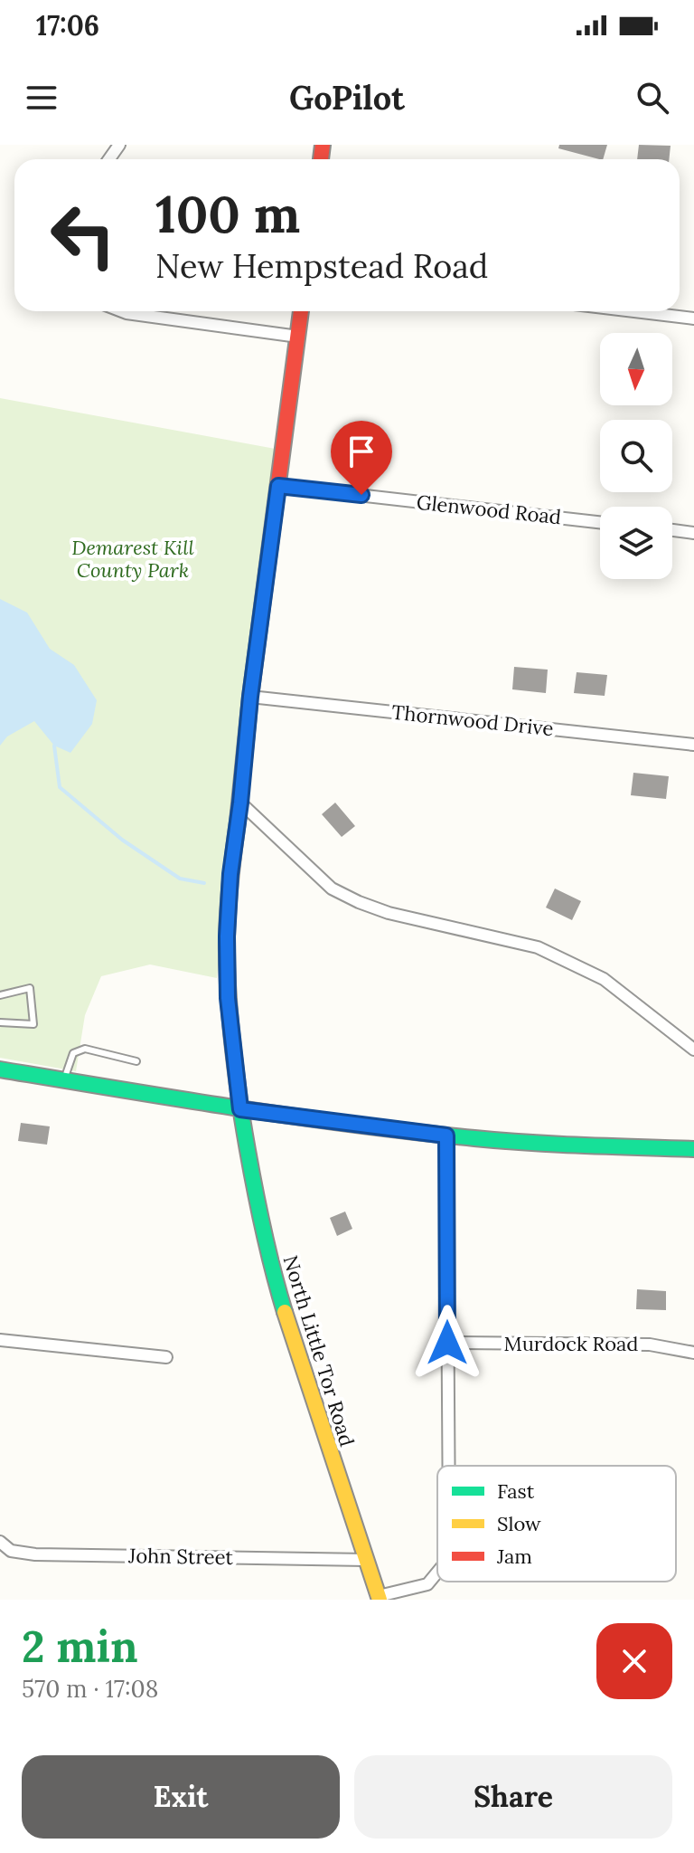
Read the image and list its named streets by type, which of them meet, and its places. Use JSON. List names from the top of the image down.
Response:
{
  "streets": {
    "street": [
      "Glenwood Road",
      "Thornwood Drive",
      "Murdock Road",
      "North Little Tor Road",
      "John Street"
    ]
  },
  "crossings": [
    ["Glenwood Road", "North Little Tor Road"],
    ["Thornwood Drive", "North Little Tor Road"],
    ["North Little Tor Road", "John Street"]
  ],
  "parks": ["Demarest Kill County Park"],
  "legend": ["Fast", "Slow", "Jam"],
  "north": "bottom",
  "page": {
    "status": "17:06",
    "header": "GoPilot",
    "turn": ["100 m", "New Hempstead Road"],
    "heading": ["2 min", "570 m · 17:08"],
    "buttons": ["Exit", "Share"]
  }
}
